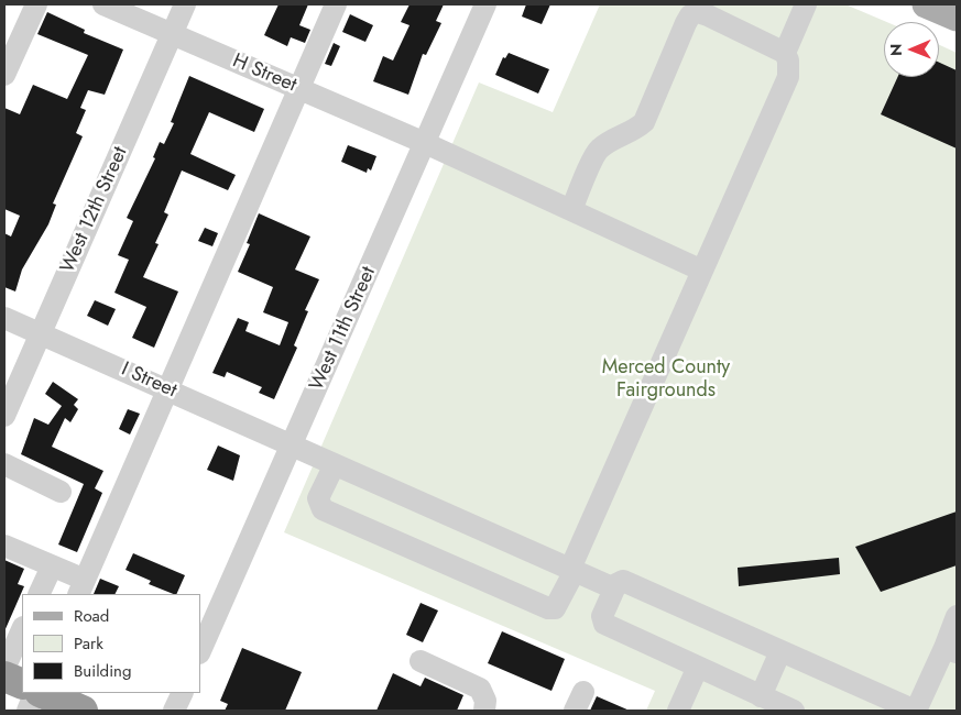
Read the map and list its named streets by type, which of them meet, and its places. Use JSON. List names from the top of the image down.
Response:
{
  "streets": {
    "street": [
      "H Street",
      "West 12th Street",
      "West 11th Street",
      "I Street"
    ]
  },
  "crossings": [
    ["H Street", "West 12th Street"],
    ["H Street", "West 11th Street"],
    ["West 12th Street", "I Street"],
    ["West 11th Street", "I Street"]
  ],
  "parks": ["Merced County Fairgrounds"],
  "legend": ["Road", "Park", "Building"],
  "north": "left"
}
